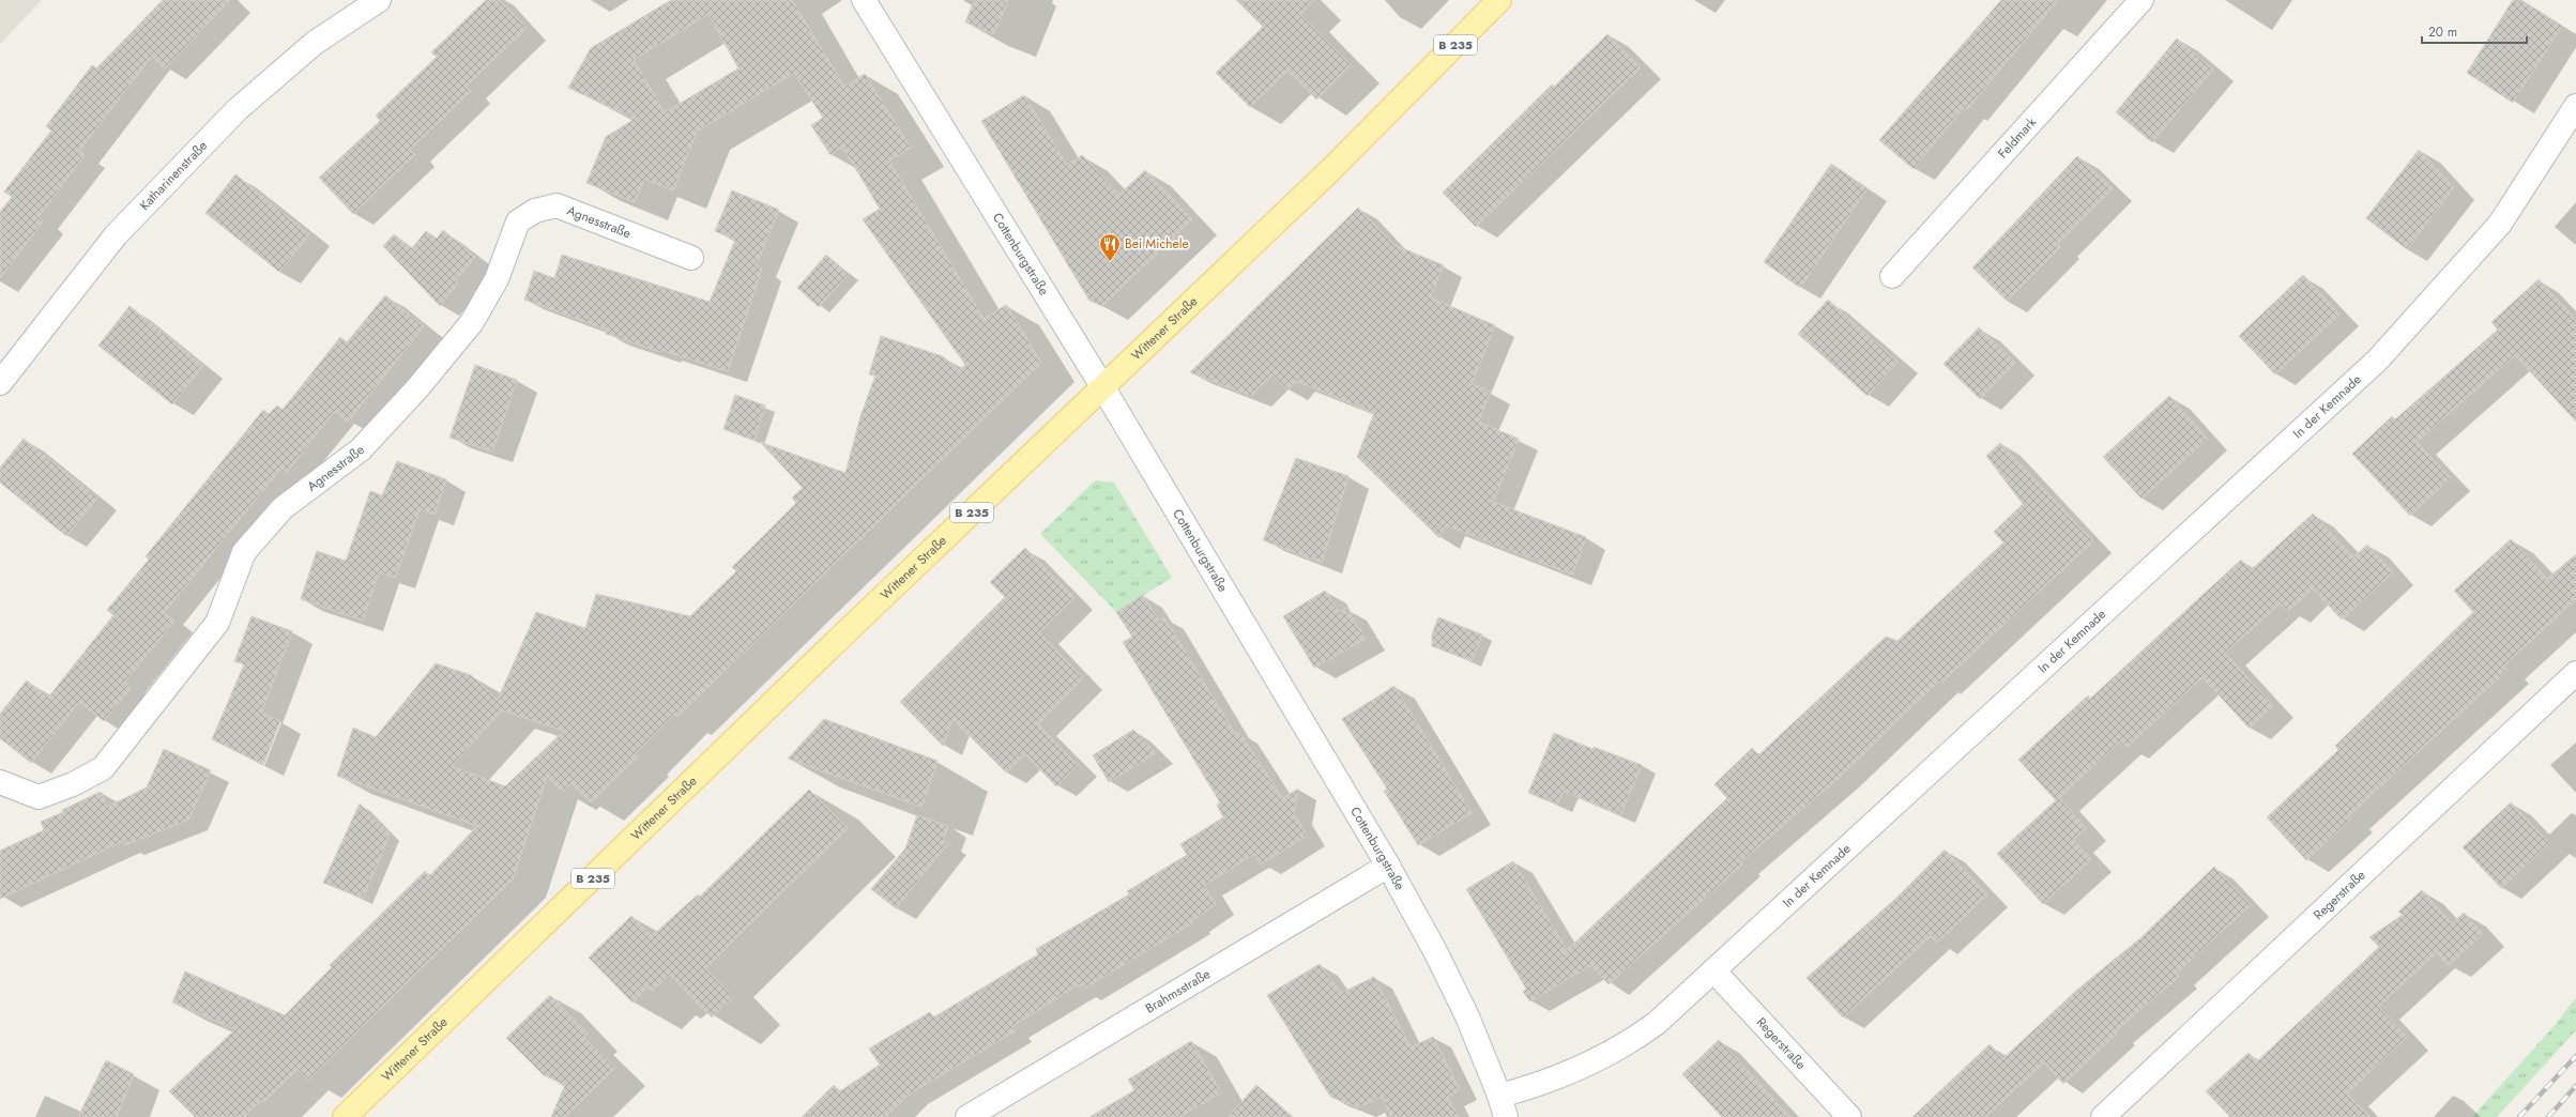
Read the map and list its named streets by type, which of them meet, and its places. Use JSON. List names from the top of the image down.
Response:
{
  "streets": {
    "main road": ["B 235", "Wittener Straße"],
    "street": [
      "Feldmark",
      "Katharinenstraße",
      "Agnesstraße",
      "Cottenburgstraße",
      "In der Kemnade",
      "Regerstraße",
      "Brahmsstraße"
    ]
  },
  "crossings": [
    ["Cottenburgstraße", "Wittener Straße"],
    ["Cottenburgstraße", "In der Kemnade"],
    ["Cottenburgstraße", "Brahmsstraße"],
    ["In der Kemnade", "Regerstraße"]
  ],
  "places": {
    "restaurant": ["Bei Michele"]
  },
  "scale_bar": "20 m"
}
